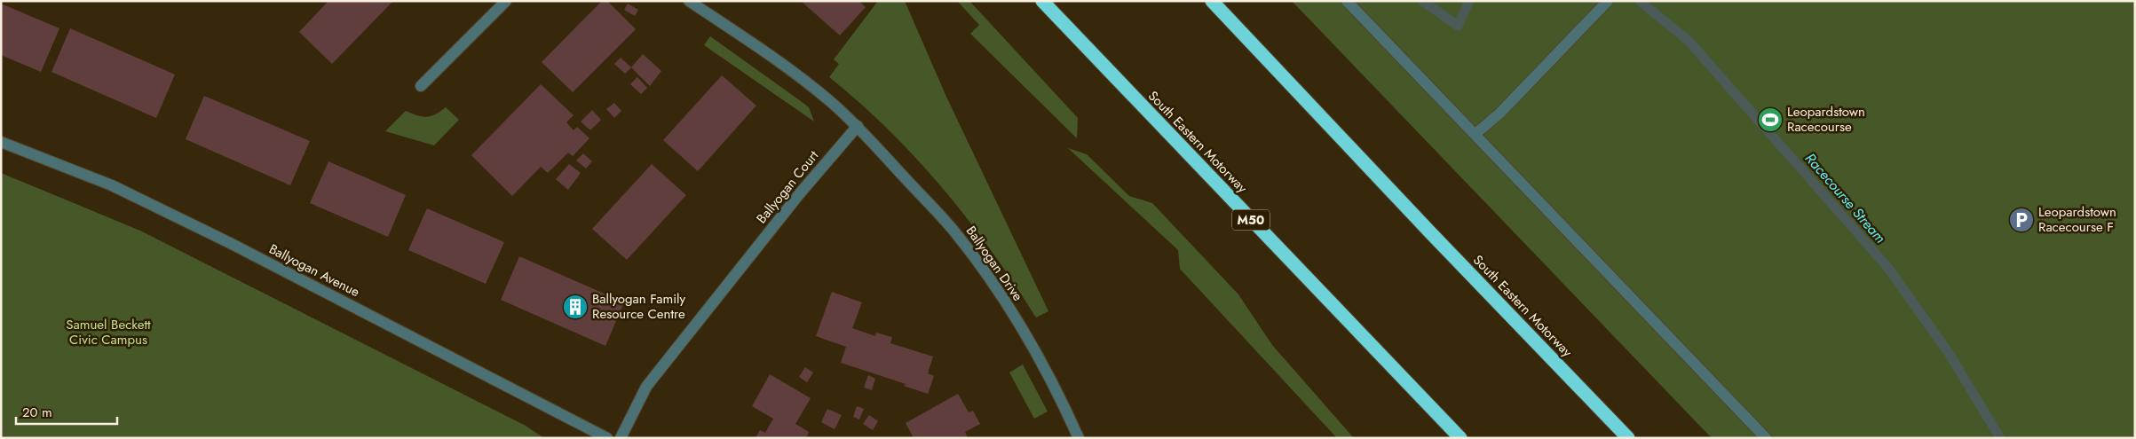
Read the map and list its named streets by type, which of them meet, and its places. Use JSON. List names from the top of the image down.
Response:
{
  "streets": {
    "highway": ["South Eastern Motorway", "M50"],
    "street": ["Ballyogan Court", "Ballyogan Drive", "Ballyogan Avenue"]
  },
  "crossings": [
    ["Ballyogan Court", "Ballyogan Drive"]
  ],
  "water": ["Racecourse Stream"],
  "parks": ["Samuel Beckett Civic Campus"],
  "places": {
    "sports": ["Leopardstown Racecourse"],
    "parking": ["Leopardstown Racecourse F"],
    "building": ["Ballyogan Family Resource Centre"]
  },
  "scale_bar": "20 m"
}
